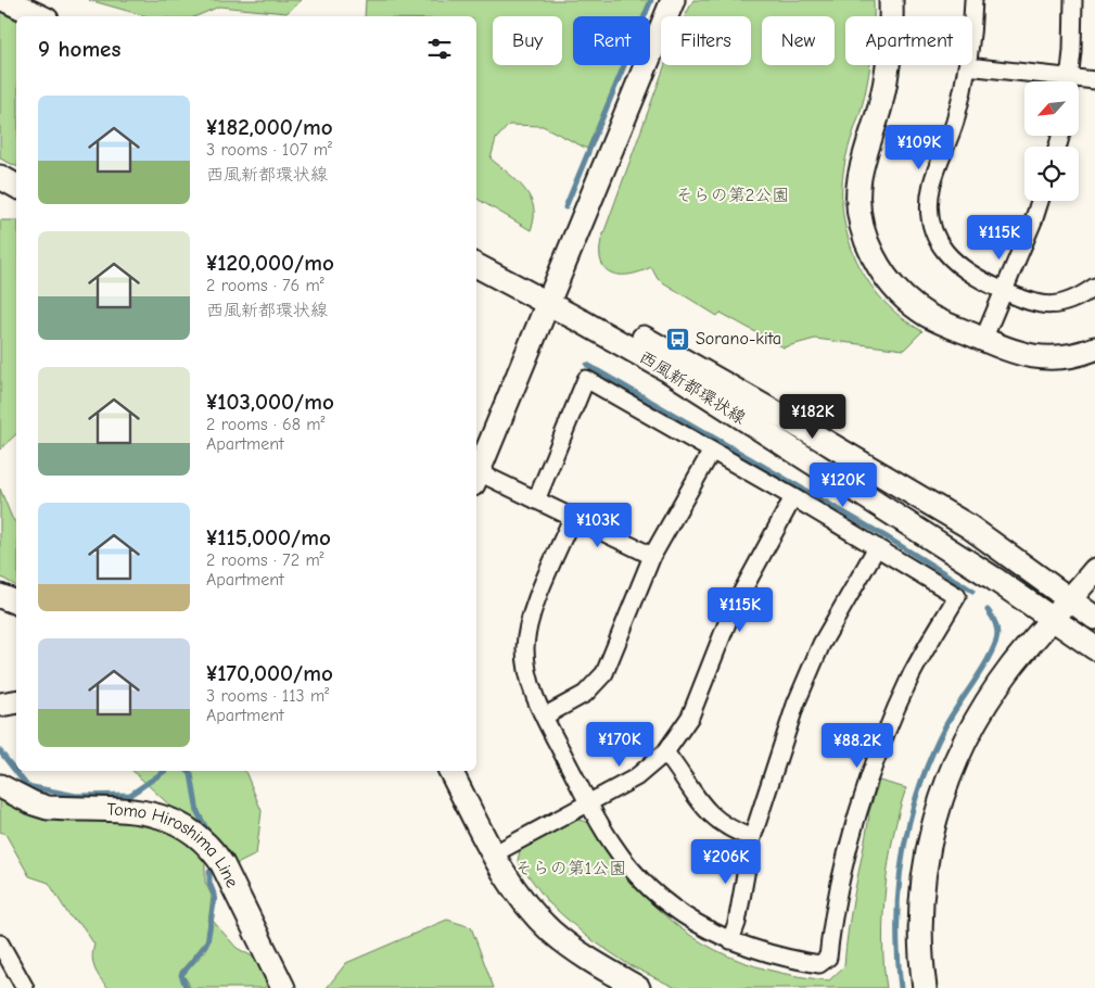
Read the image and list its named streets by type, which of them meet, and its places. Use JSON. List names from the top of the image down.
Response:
{
  "streets": {
    "street": ["西風新都環状線", "Tomo Hiroshima Line"]
  },
  "parks": ["そらの第2公園", "そらの第1公園"],
  "places": {
    "bus stop": ["Sorano-kita"]
  },
  "north": "bottom left",
  "page": {
    "chip": [
      "Buy",
      "Rent",
      "Filters",
      "New",
      "Apartment"
    ],
    "heading": "9 homes",
    "list": [
      {
        "name": "¥182,000/mo",
        "note": "3 rooms · 107 m² · 西風新都環状線"
      },
      {
        "name": "¥120,000/mo",
        "note": "2 rooms · 76 m² · 西風新都環状線"
      },
      {
        "name": "¥103,000/mo",
        "note": "2 rooms · 68 m² · Apartment"
      },
      {
        "name": "¥115,000/mo",
        "note": "2 rooms · 72 m² · Apartment"
      },
      {
        "name": "¥170,000/mo",
        "note": "3 rooms · 113 m² · Apartment"
      }
    ],
    "price": [
      "¥109K",
      "¥115K",
      "¥182K",
      "¥120K",
      "¥103K",
      "¥115K",
      "¥170K",
      "¥88.2K",
      "¥206K"
    ]
  }
}
